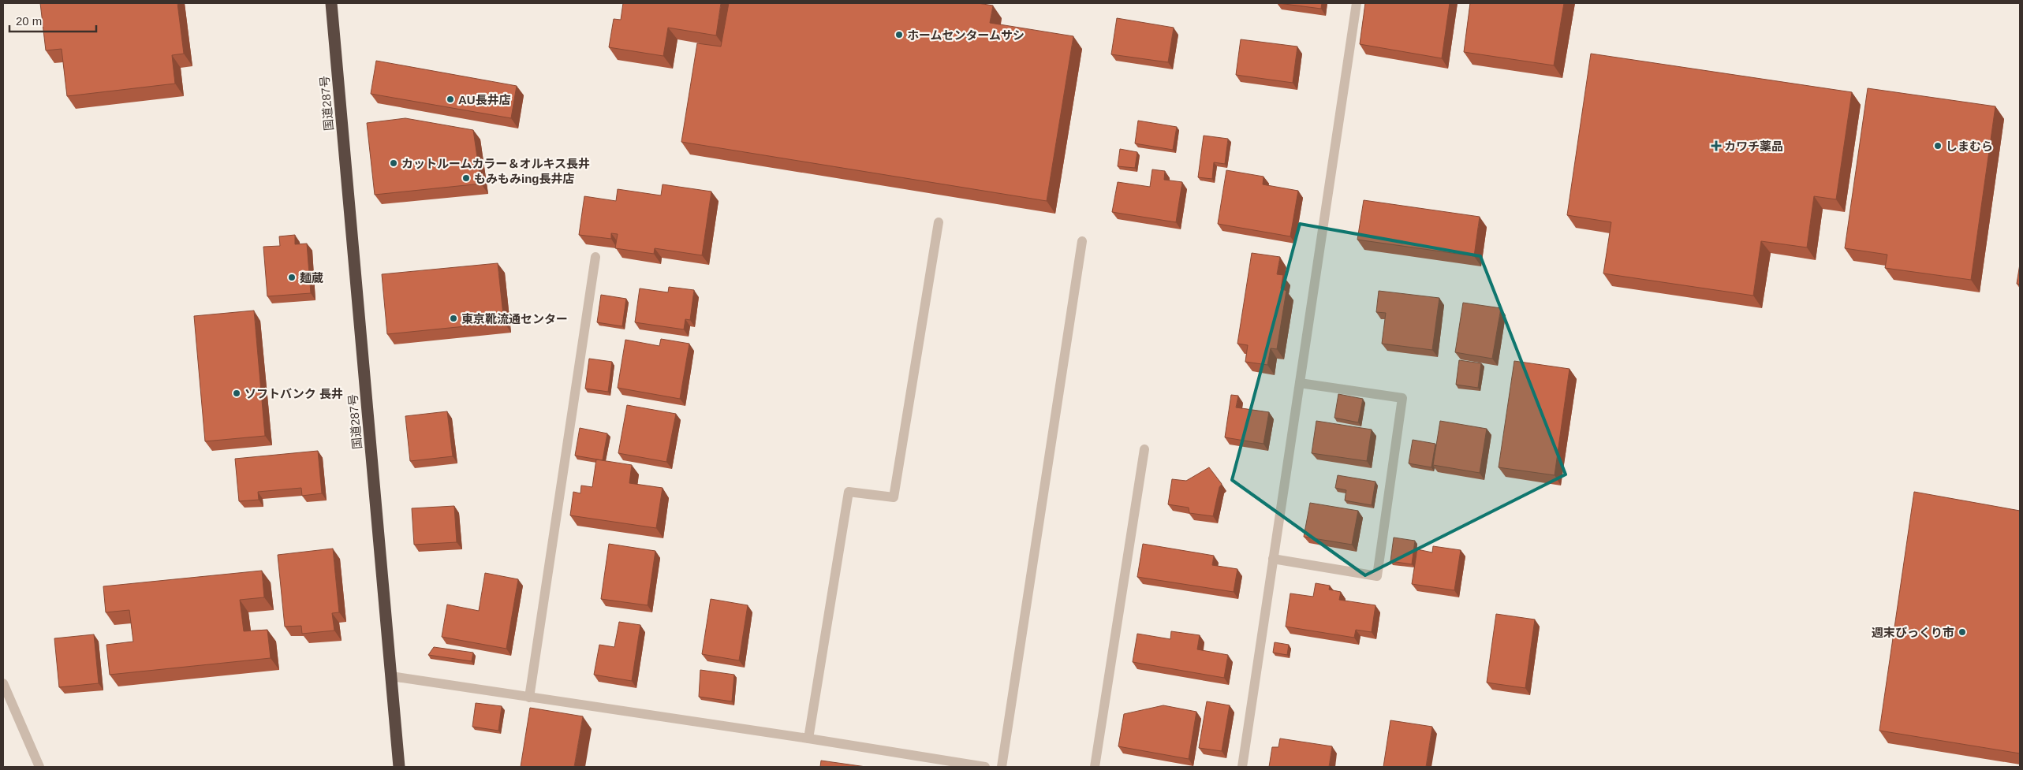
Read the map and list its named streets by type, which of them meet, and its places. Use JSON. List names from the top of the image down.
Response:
{
  "streets": {
    "highway": ["国道287号"]
  },
  "places": {
    "other": [
      "ホームセンタームサシ",
      "AU長井店",
      "しまむら",
      "カットルームカラー＆オルキス長井",
      "もみもみing長井店",
      "麺蔵",
      "東京靴流通センター",
      "ソフトバンク 長井",
      "週末びっくり市"
    ],
    "health": ["カワチ薬品"]
  },
  "scale_bar": "20 m"
}
